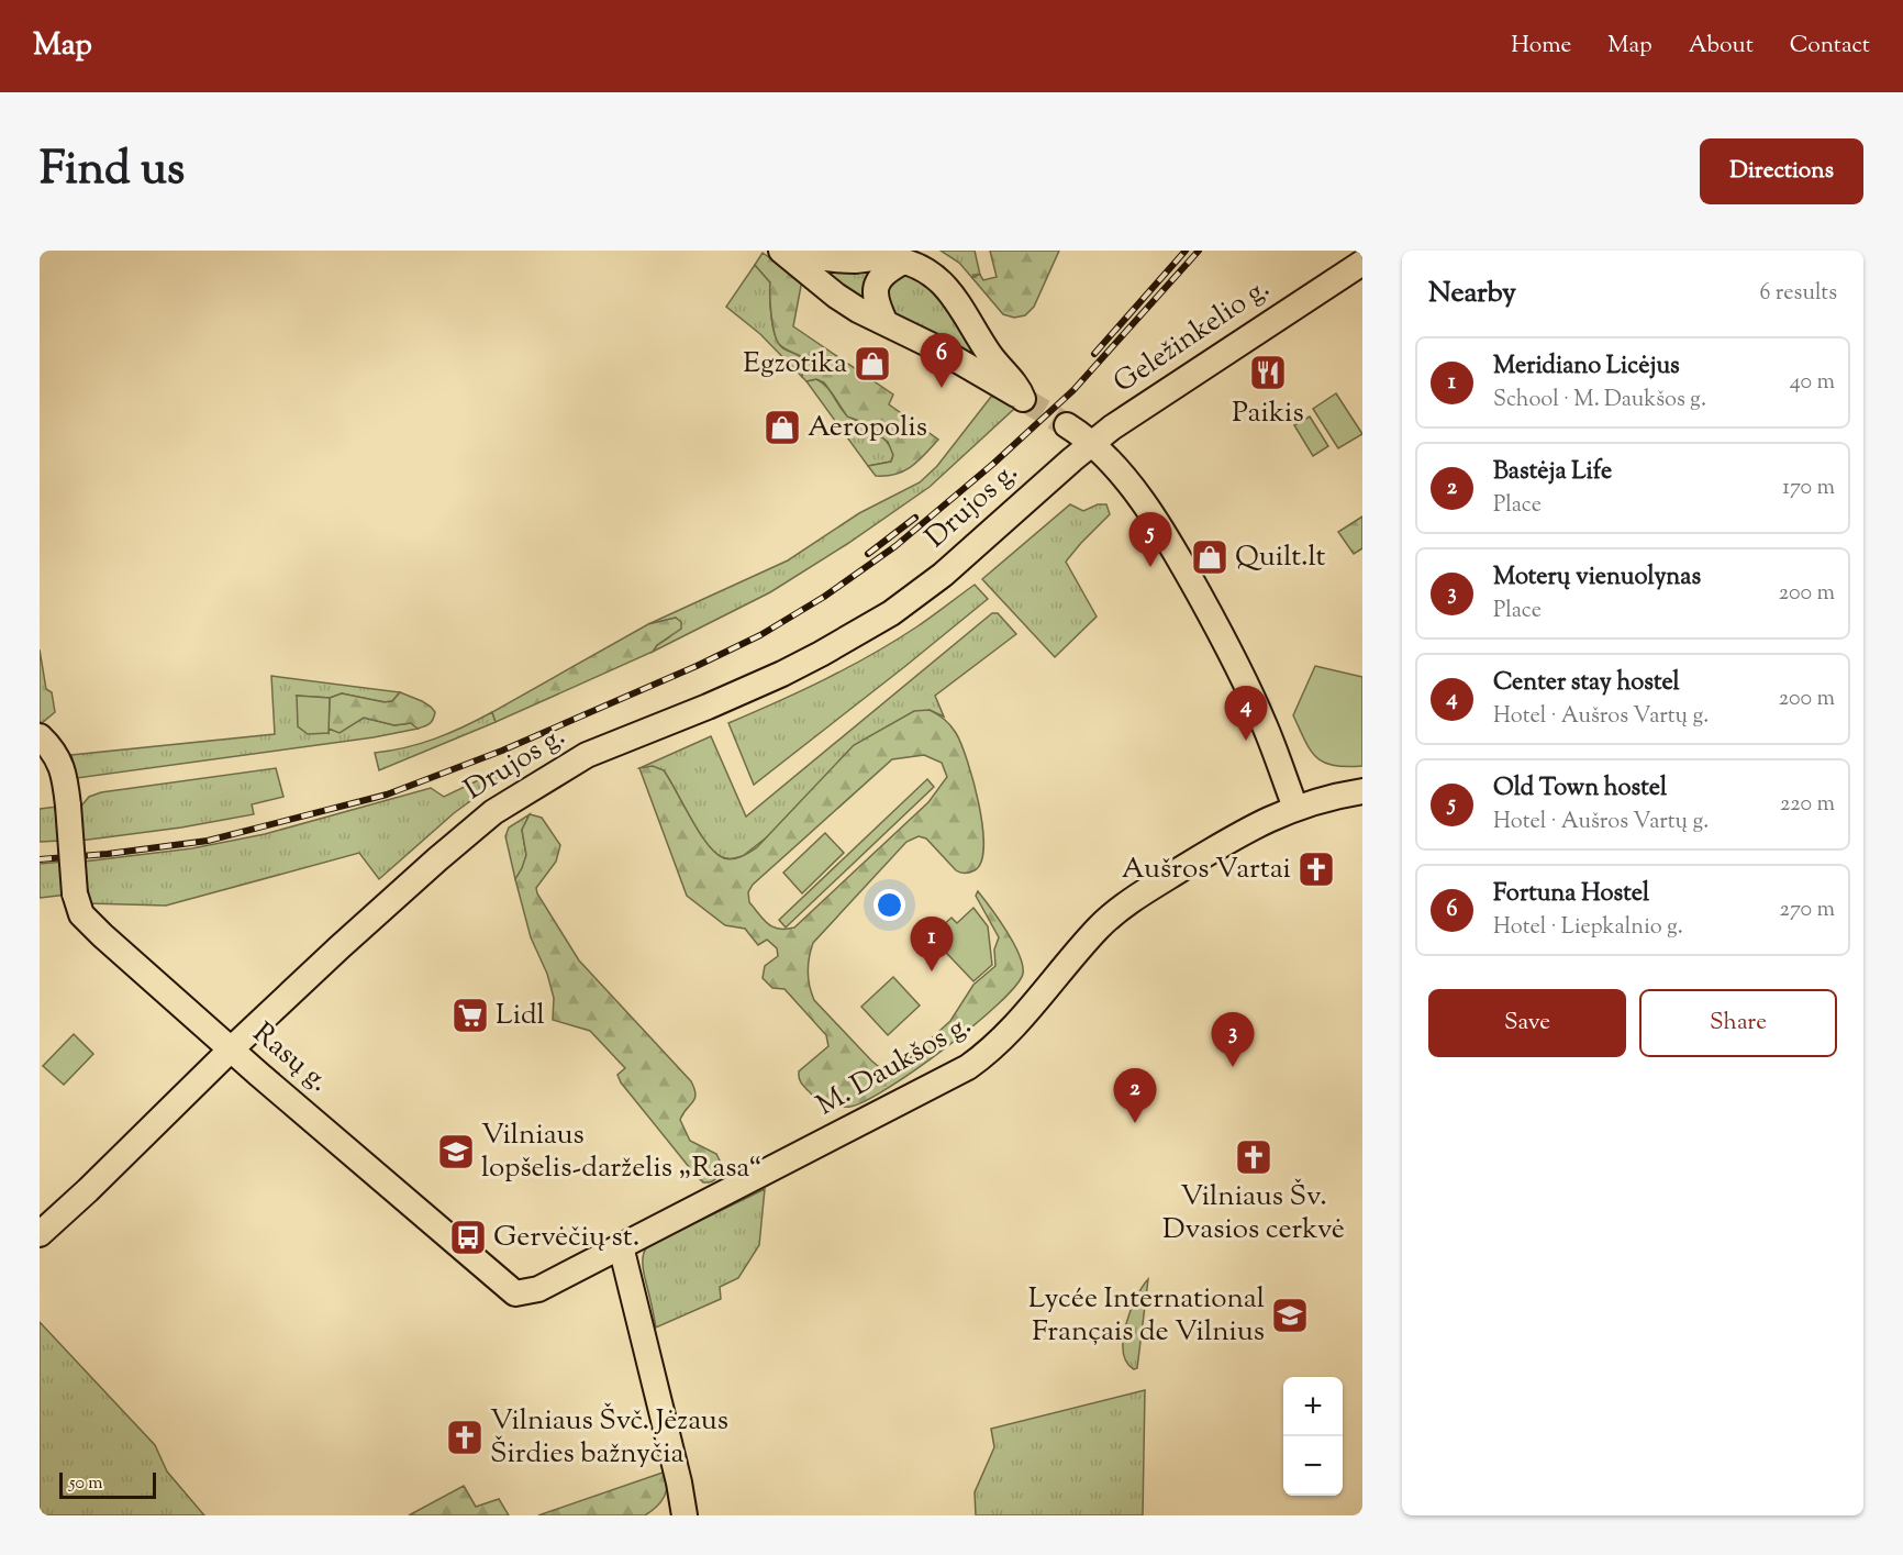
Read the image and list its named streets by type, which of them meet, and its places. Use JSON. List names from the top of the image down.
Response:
{
  "streets": {
    "main road": [
      "Geležinkelio g.",
      "Drujos g.",
      "Rasų g.",
      "M. Daukšos g."
    ]
  },
  "crossings": [
    ["Geležinkelio g.", "Drujos g."],
    ["Drujos g.", "Rasų g."],
    ["Rasų g.", "M. Daukšos g."]
  ],
  "places": {
    "shop": ["Egzotika", "Aeropolis", "Quilt.lt"],
    "restaurant": ["Paikis"],
    "church": ["Aušros Vartai", "Vilniaus Šv. Dvasios cerkvė", "Vilniaus Švč. Jėzaus Širdies bažnyčia"],
    "supermarket": ["Lidl"],
    "school or university": ["Vilniaus lopšelis-darželis „Rasa“", "Lycée International Français de Vilnius"],
    "bus stop": ["Gervėčių st."]
  },
  "scale_bar": "50 m",
  "page": {
    "header": "Map",
    "nav": [
      "Home",
      "Map",
      "About",
      "Contact"
    ],
    "title": "Find us",
    "buttons": [
      "Directions",
      ["Save", "Share"]
    ],
    "heading": ["Nearby", "6 results"],
    "pins": [
      "6",
      "5",
      "4",
      "1",
      "3",
      "2"
    ],
    "list": [
      {
        "mark": "1",
        "name": "Meridiano Licėjus",
        "note": "School · M. Daukšos g.",
        "value": "40 m"
      },
      {
        "mark": "2",
        "name": "Bastėja Life",
        "note": "Place",
        "value": "170 m"
      },
      {
        "mark": "3",
        "name": "Moterų vienuolynas",
        "note": "Place",
        "value": "200 m"
      },
      {
        "mark": "4",
        "name": "Center stay hostel",
        "note": "Hotel · Aušros Vartų g.",
        "value": "200 m"
      },
      {
        "mark": "5",
        "name": "Old Town hostel",
        "note": "Hotel · Aušros Vartų g.",
        "value": "220 m"
      },
      {
        "mark": "6",
        "name": "Fortuna Hostel",
        "note": "Hotel · Liepkalnio g.",
        "value": "270 m"
      }
    ],
    "map_buttons": ["+", "−"],
    "scale": "50 m"
  }
}
